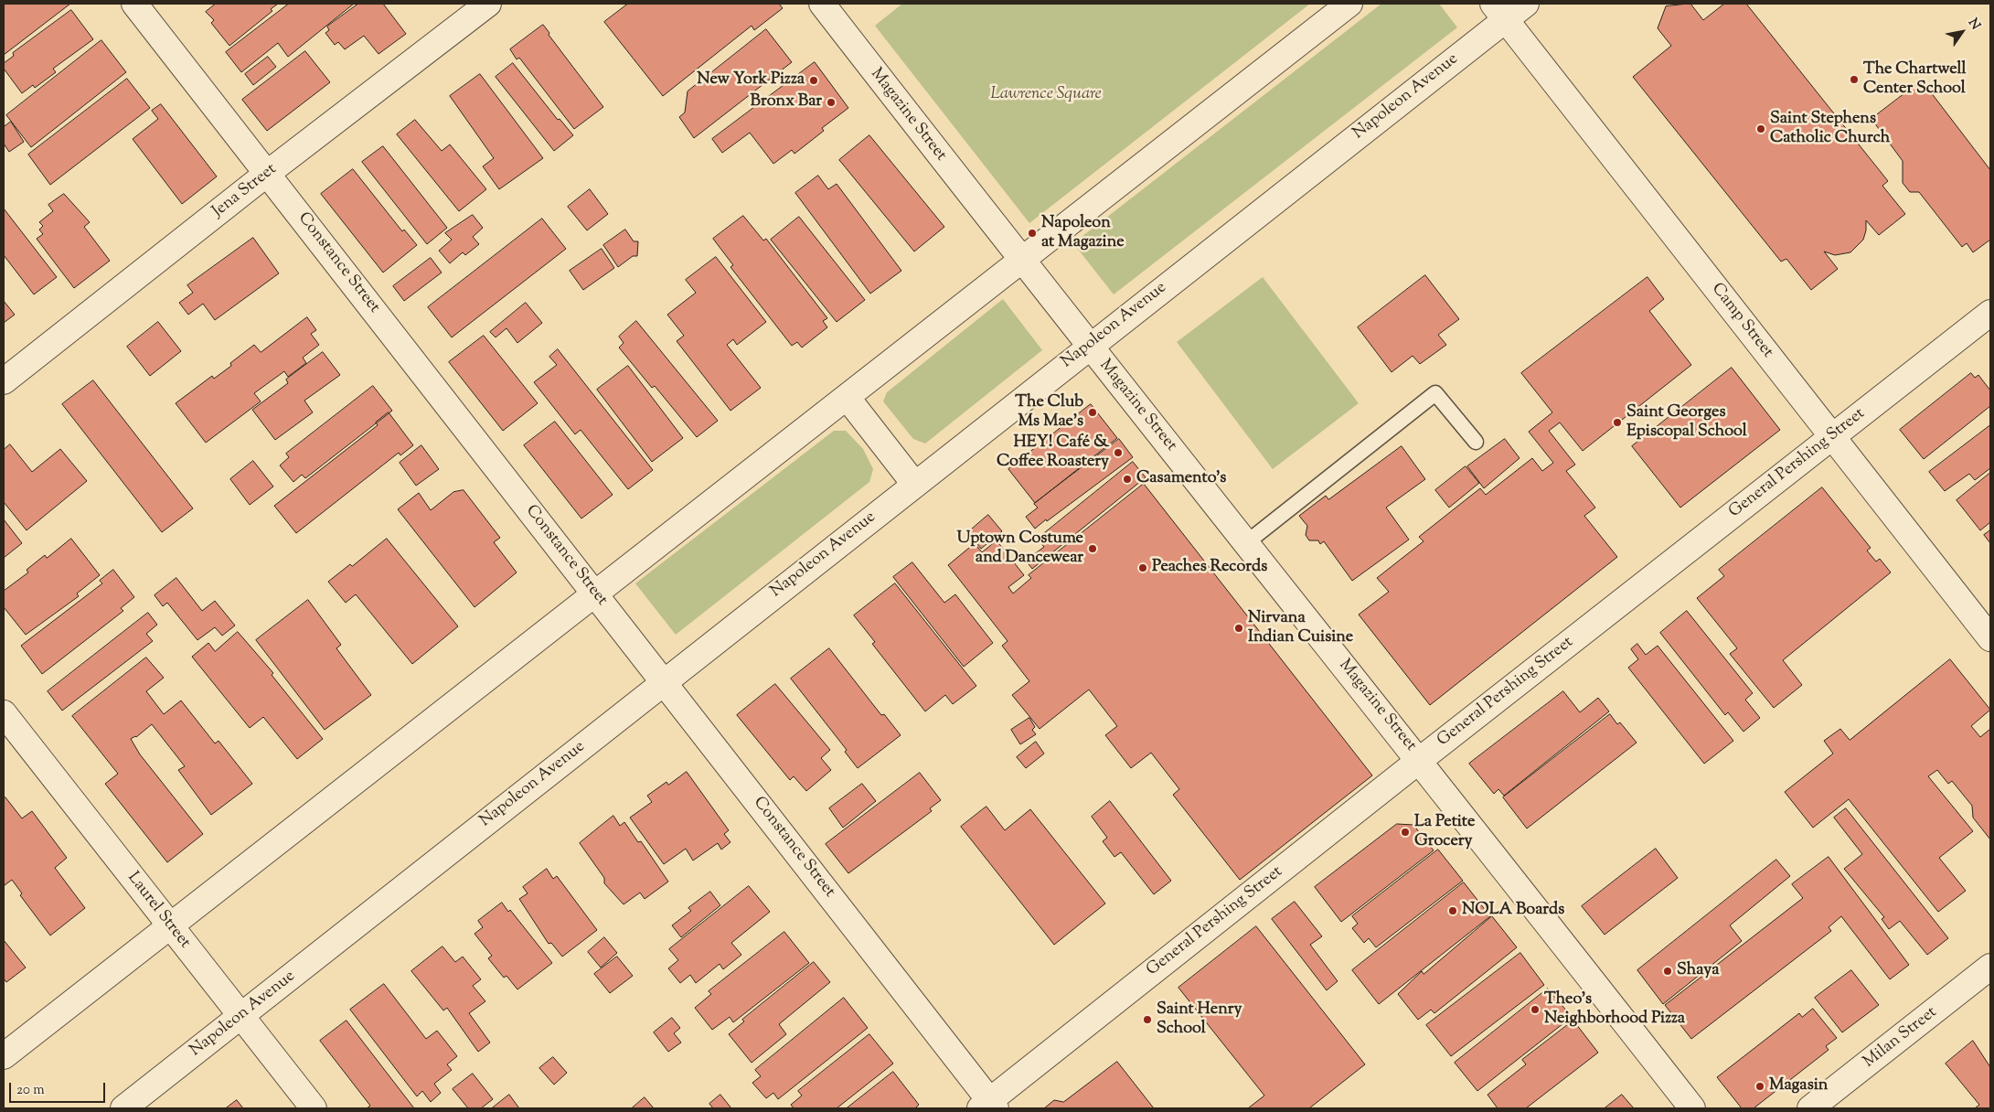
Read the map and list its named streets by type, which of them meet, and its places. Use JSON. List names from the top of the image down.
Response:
{
  "streets": {
    "street": [
      "Napoleon Avenue",
      "Magazine Street",
      "Jena Street",
      "Constance Street",
      "Camp Street",
      "General Pershing Street",
      "Laurel Street",
      "Milan Street"
    ]
  },
  "crossings": [
    ["Napoleon Avenue", "Magazine Street"],
    ["Napoleon Avenue", "Constance Street"],
    ["Napoleon Avenue", "Camp Street"],
    ["Napoleon Avenue", "Laurel Street"],
    ["Magazine Street", "General Pershing Street"],
    ["Jena Street", "Constance Street"],
    ["Constance Street", "General Pershing Street"],
    ["Camp Street", "General Pershing Street"]
  ],
  "parks": ["Lawrence Square"],
  "places": [
    "The Chartwell Center School",
    "New York Pizza",
    "Bronx Bar",
    "Saint Stephens Catholic Church",
    "Napoleon at Magazine",
    "The Club Ms Mae’s",
    "Saint Georges Episcopal School",
    "HEY! Café & Coffee Roastery",
    "Casamento's",
    "Uptown Costume and Dancewear",
    "Peaches Records",
    "Nirvana Indian Cuisine",
    "La Petite Grocery",
    "NOLA Boards",
    "Shaya",
    "Theo's Neighborhood Pizza",
    "Saint Henry School",
    "Magasin"
  ],
  "scale_bar": "20 m",
  "north": "top right"
}
